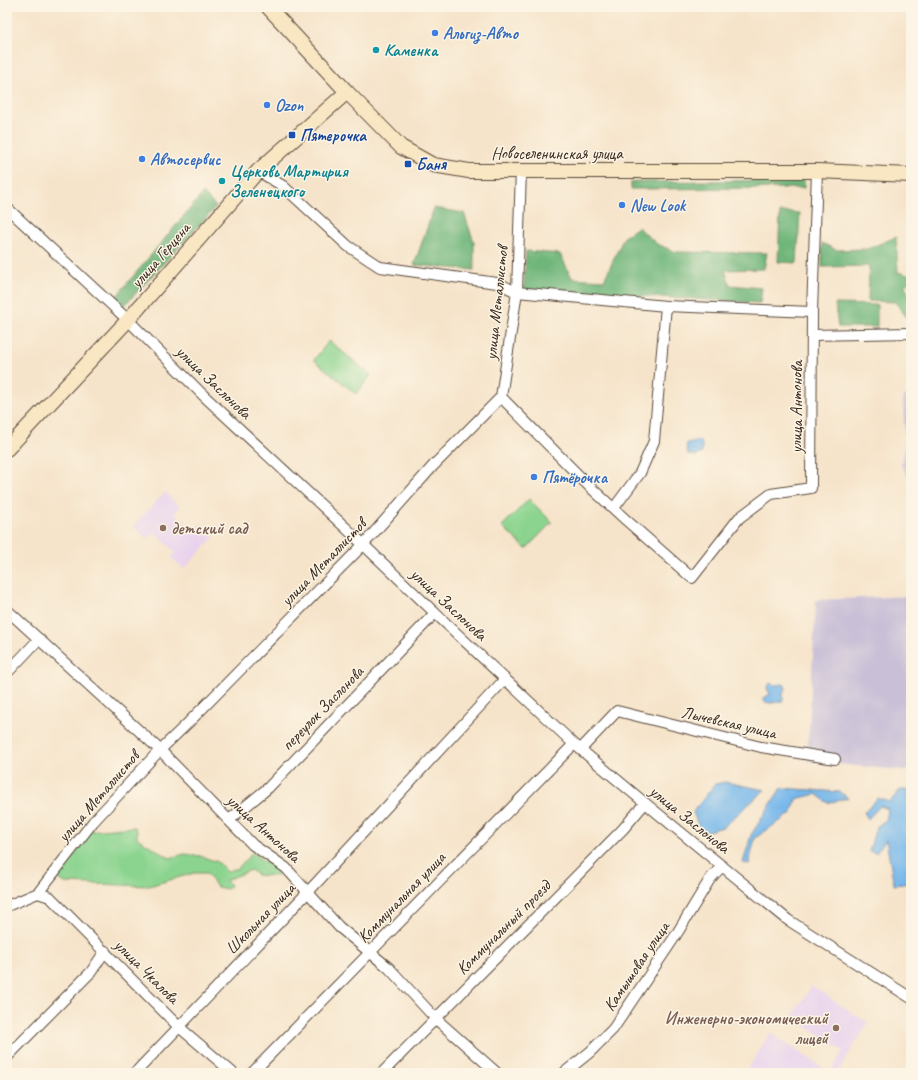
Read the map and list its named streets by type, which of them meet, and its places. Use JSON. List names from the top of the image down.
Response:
{
  "streets": {
    "main road": ["Новоселенинская улица", "улица Герцена"],
    "street": [
      "улица Металлистов",
      "улица Заслонова",
      "улица Антонова",
      "переулок Заслонова",
      "Лычевская улица",
      "Коммунальная улица",
      "Школьная улица",
      "Коммунальный проезд",
      "Камышовая улица",
      "улица Чкалова"
    ]
  },
  "crossings": [
    ["Новоселенинская улица", "улица Герцена"],
    ["Новоселенинская улица", "улица Металлистов"],
    ["Новоселенинская улица", "улица Антонова"],
    ["улица Герцена", "улица Заслонова"],
    ["улица Металлистов", "улица Заслонова"],
    ["улица Металлистов", "улица Антонова"],
    ["улица Металлистов", "улица Чкалова"],
    ["улица Заслонова", "переулок Заслонова"],
    ["улица Заслонова", "Коммунальная улица"],
    ["улица Заслонова", "Школьная улица"],
    ["улица Заслонова", "Коммунальный проезд"],
    ["улица Заслонова", "Камышовая улица"],
    ["улица Антонова", "переулок Заслонова"],
    ["улица Антонова", "Коммунальная улица"],
    ["улица Антонова", "Школьная улица"],
    ["улица Антонова", "Коммунальный проезд"],
    ["Лычевская улица", "Коммунальная улица"],
    ["Школьная улица", "улица Чкалова"]
  ],
  "places": {
    "other": [
      "Альгиз-Авто",
      "Каменка",
      "Ozon",
      "Автосервис",
      "Церковь Мартирия Зеленецкого",
      "New Look",
      "Пятёрочка",
      "детский сад",
      "Инженерно-экономический лицей"
    ],
    "transit": ["Пятерочка", "Баня"]
  }
}
